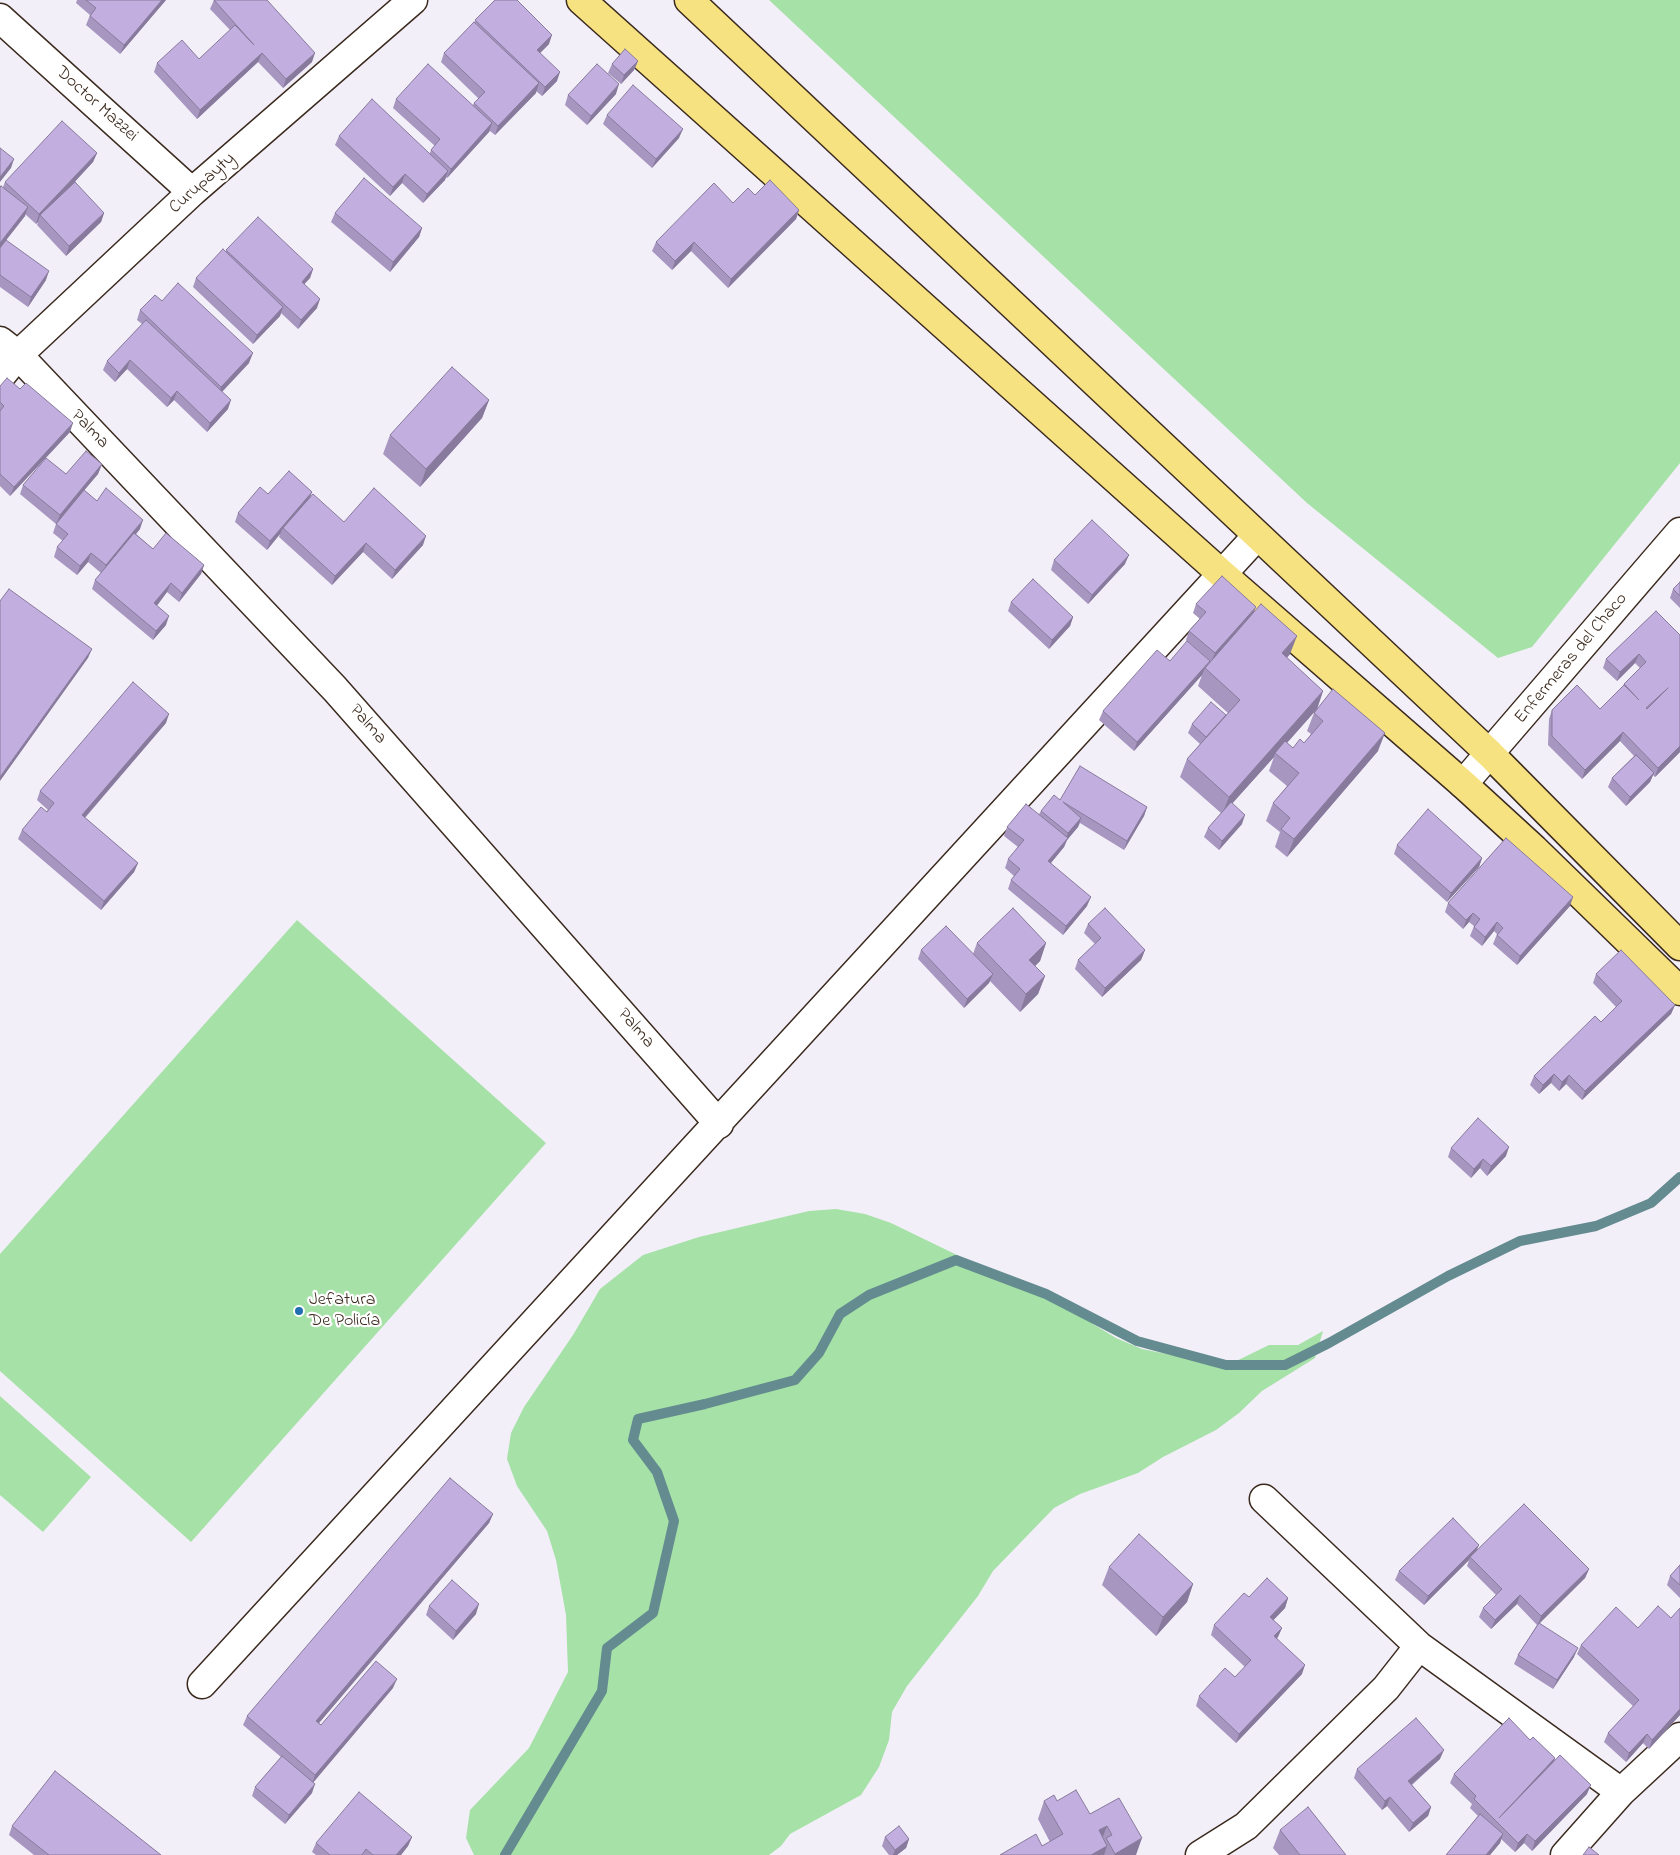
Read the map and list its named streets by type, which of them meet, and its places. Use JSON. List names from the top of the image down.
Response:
{
  "streets": {
    "street": [
      "Doctor Mazzei",
      "Curupayty",
      "Palma",
      "Enfermeras del Chaco"
    ]
  },
  "crossings": [
    ["Doctor Mazzei", "Curupayty"],
    ["Curupayty", "Palma"]
  ],
  "places": ["Jefatura De Policía"]
}
